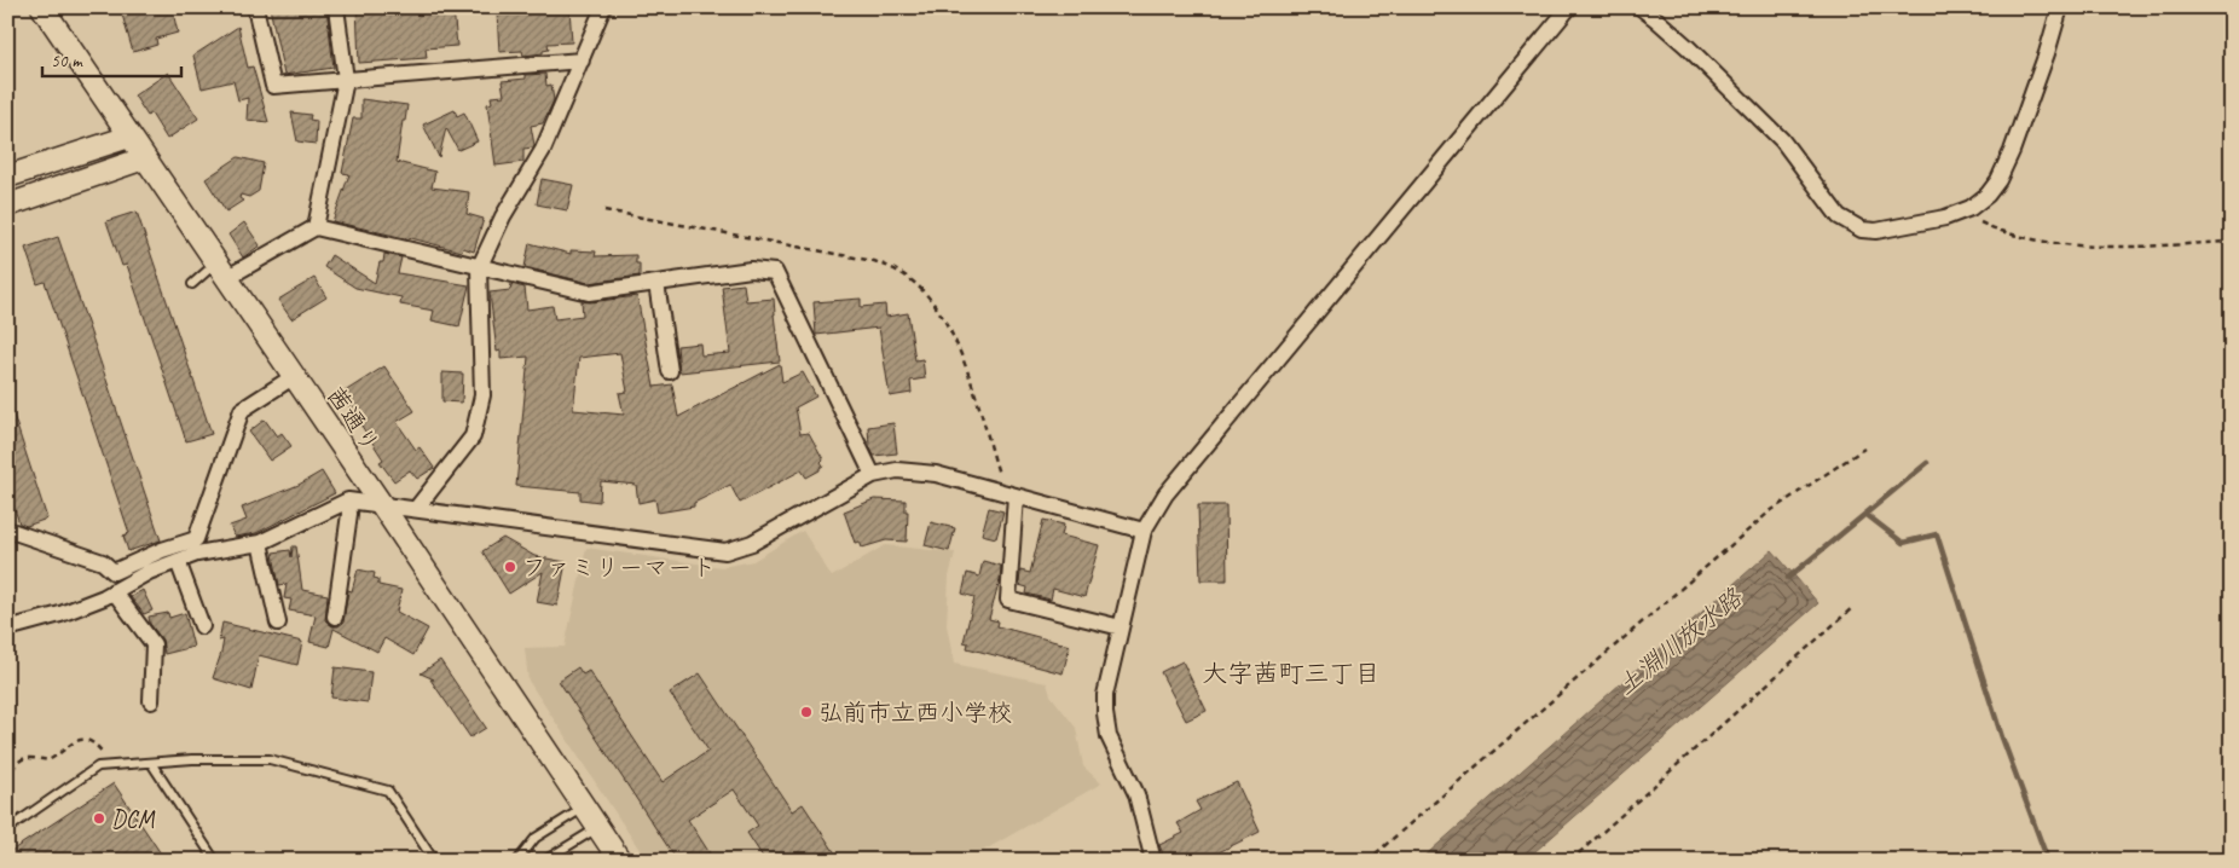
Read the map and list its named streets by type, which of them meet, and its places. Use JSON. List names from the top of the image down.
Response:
{
  "streets": {
    "street": ["茜通り"]
  },
  "districts": ["大字茜町三丁目"],
  "water": ["土淵川放水路"],
  "places": ["ファミリーマート", "弘前市立西小学校", "DCM"],
  "scale_bar": "50 m"
}
